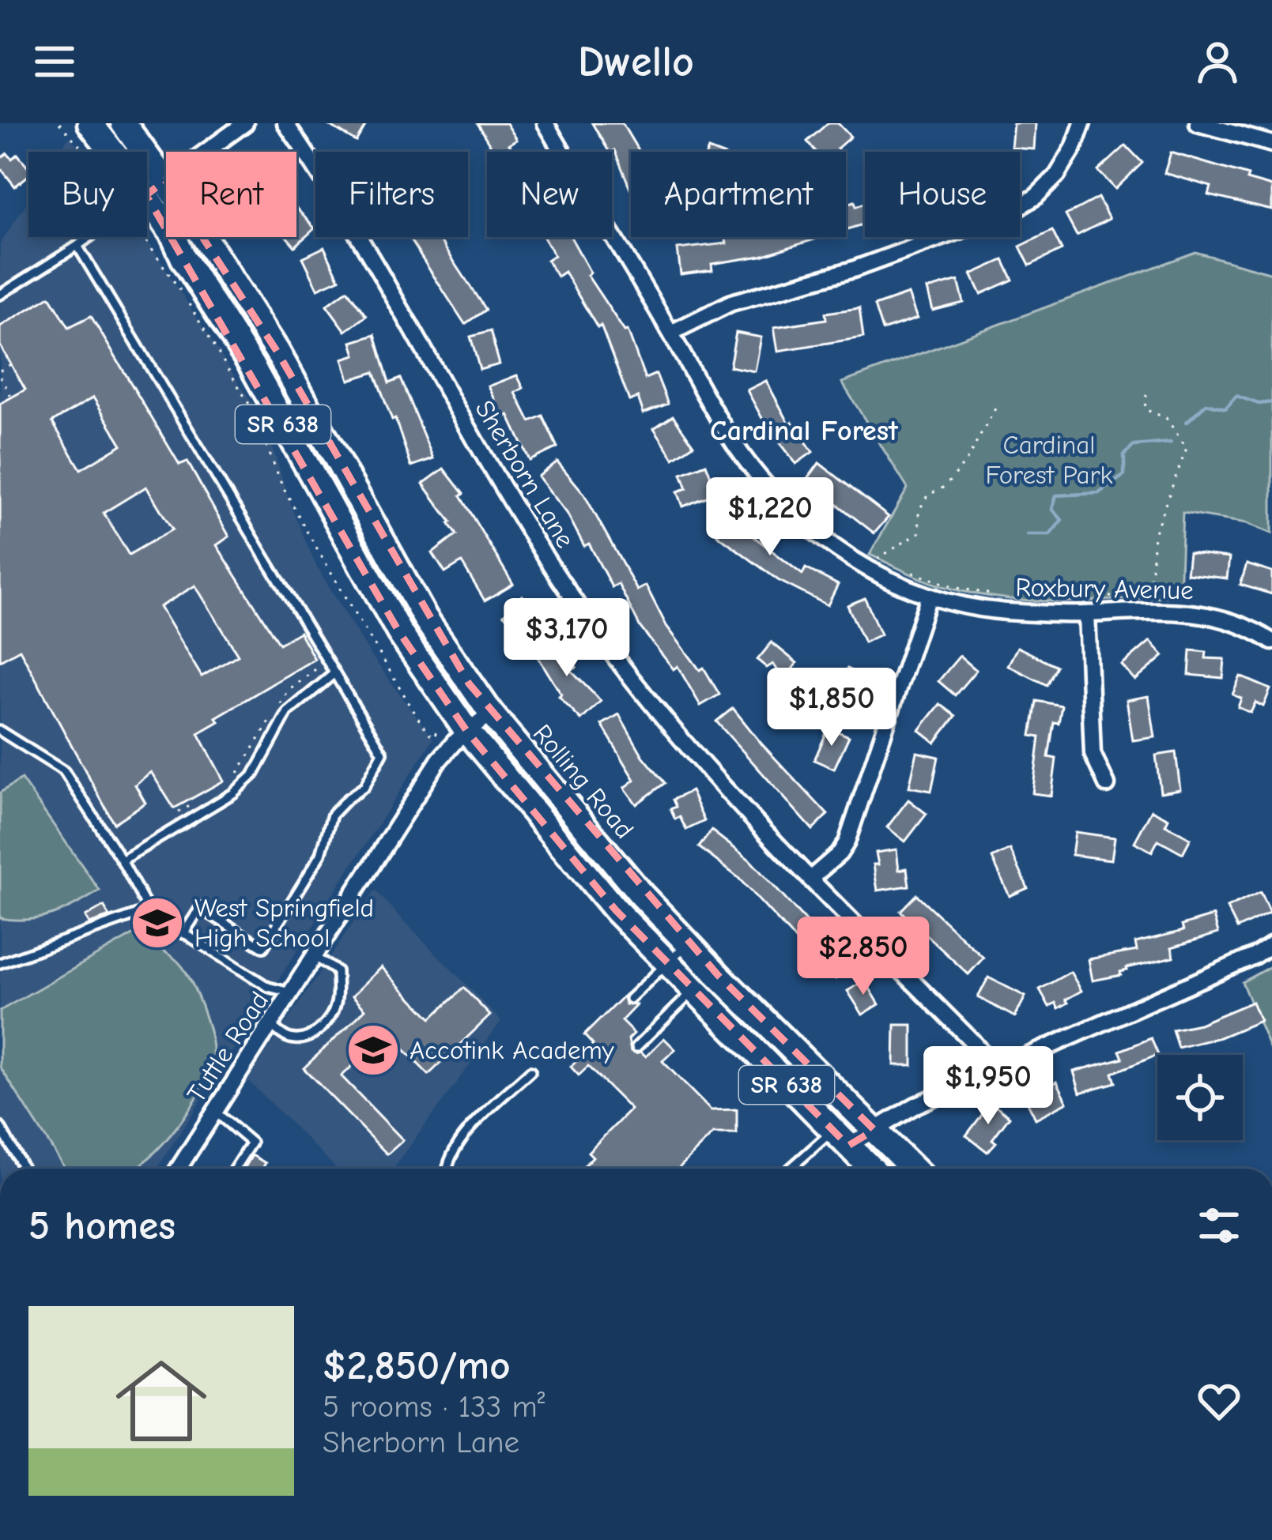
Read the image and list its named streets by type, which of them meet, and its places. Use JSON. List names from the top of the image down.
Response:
{
  "streets": {
    "main road": ["SR 638", "Rolling Road"],
    "street": ["Sherborn Lane", "Roxbury Avenue", "Tuttle Road"]
  },
  "crossings": [
    ["Rolling Road", "Tuttle Road"]
  ],
  "districts": ["Cardinal Forest"],
  "parks": ["Cardinal Forest Park"],
  "places": {
    "school or university": ["West Springfield High School", "Accotink Academy"]
  },
  "page": {
    "header": "Dwello",
    "chip": [
      "Buy",
      "Rent",
      "Filters",
      "New",
      "Apartment",
      "House"
    ],
    "price": [
      "$1,220",
      "$3,170",
      "$1,850",
      "$2,850",
      "$1,950"
    ],
    "heading": "5 homes",
    "list": [
      {
        "name": "$2,850/mo",
        "note": "5 rooms · 133 m² · Sherborn Lane"
      }
    ]
  }
}
